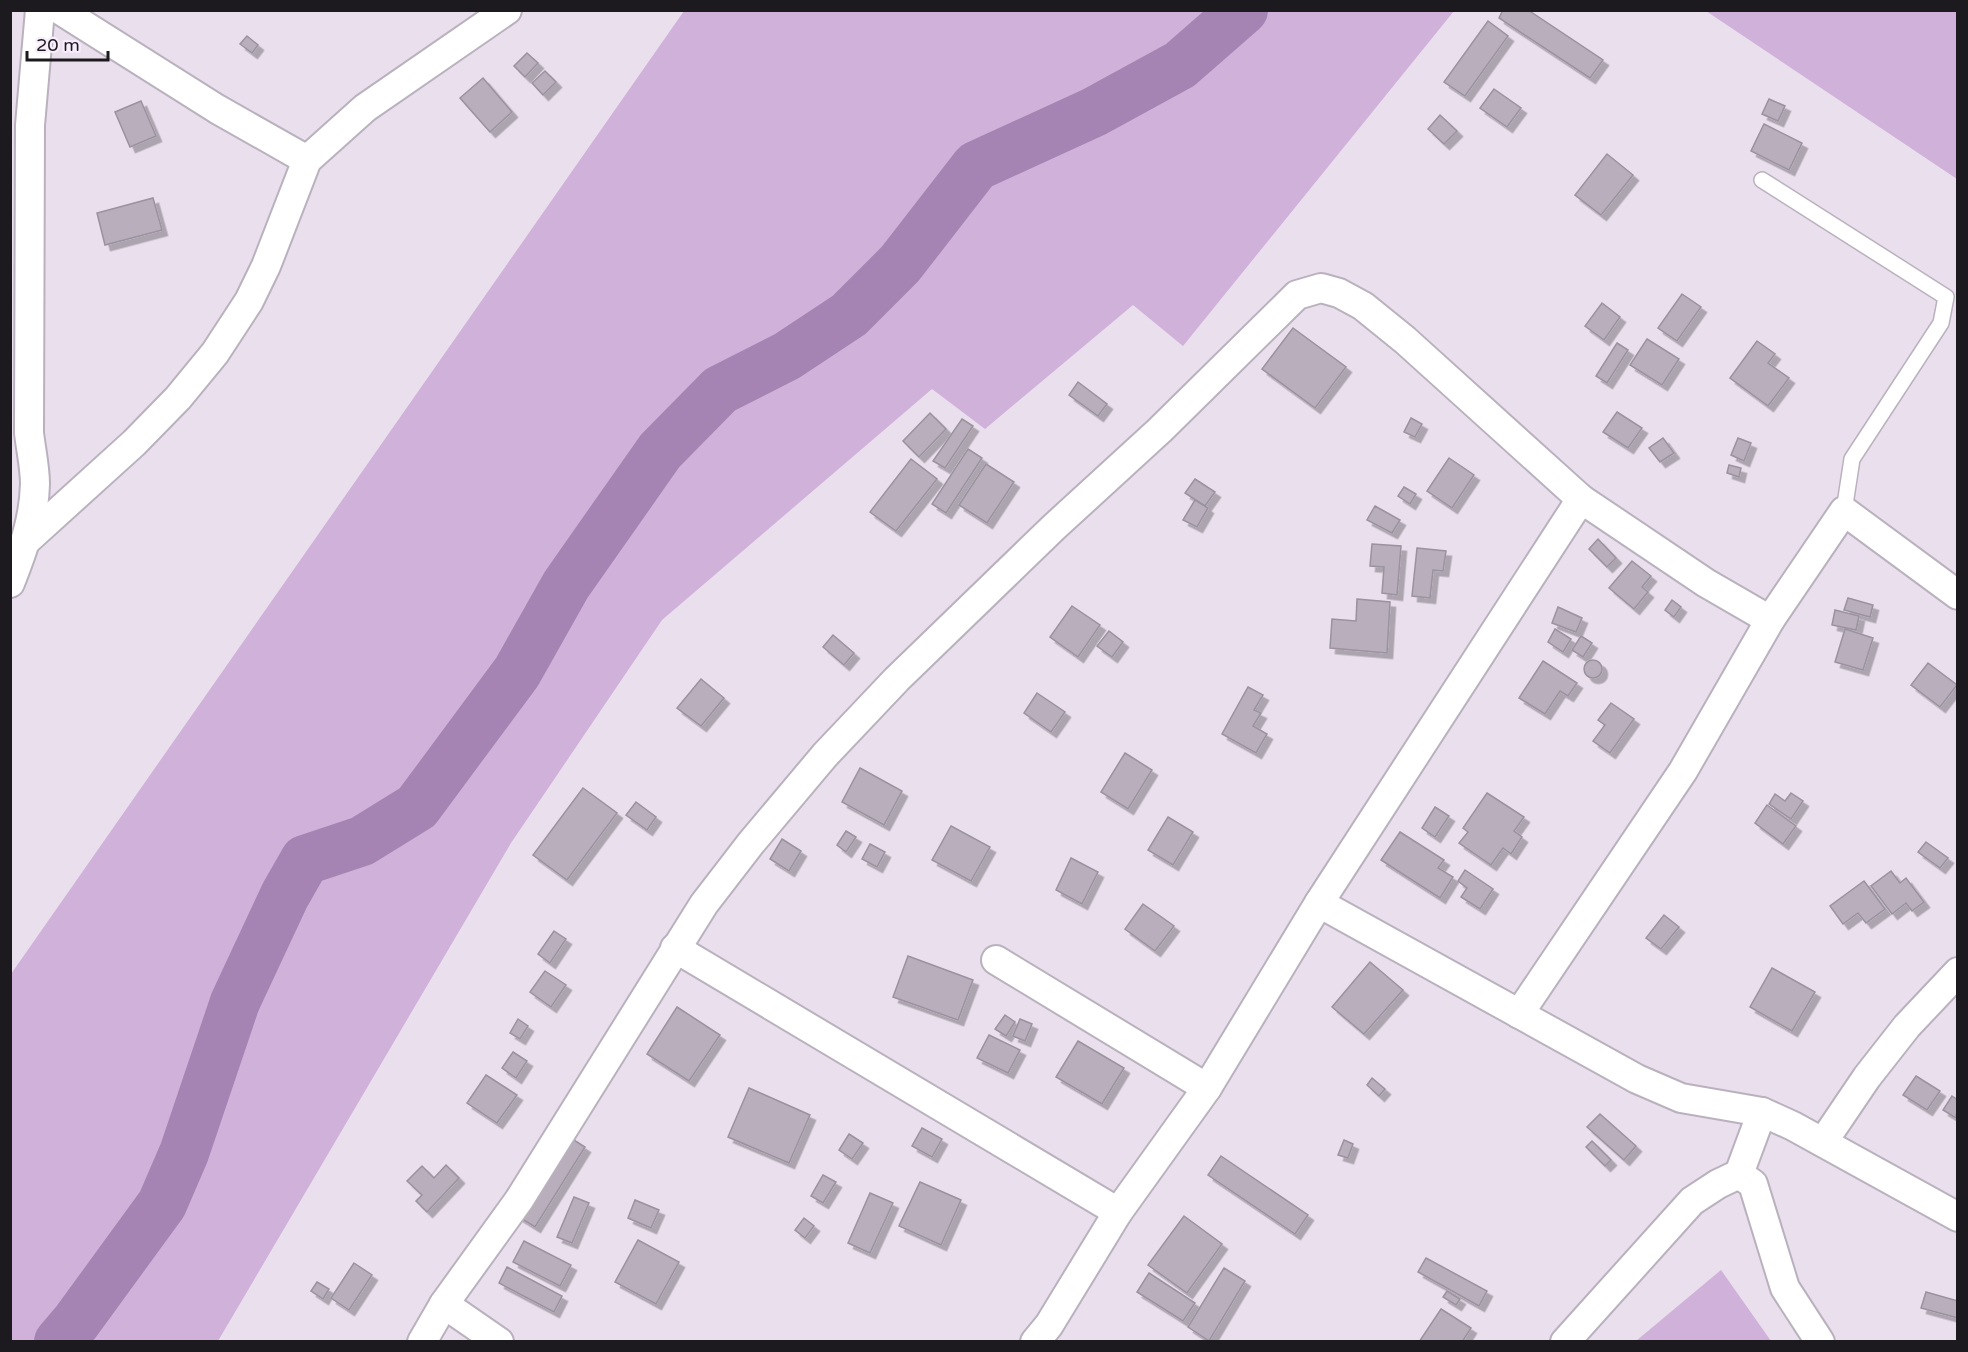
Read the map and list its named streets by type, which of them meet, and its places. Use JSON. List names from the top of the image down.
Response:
{
  "scale_bar": "20 m"
}
